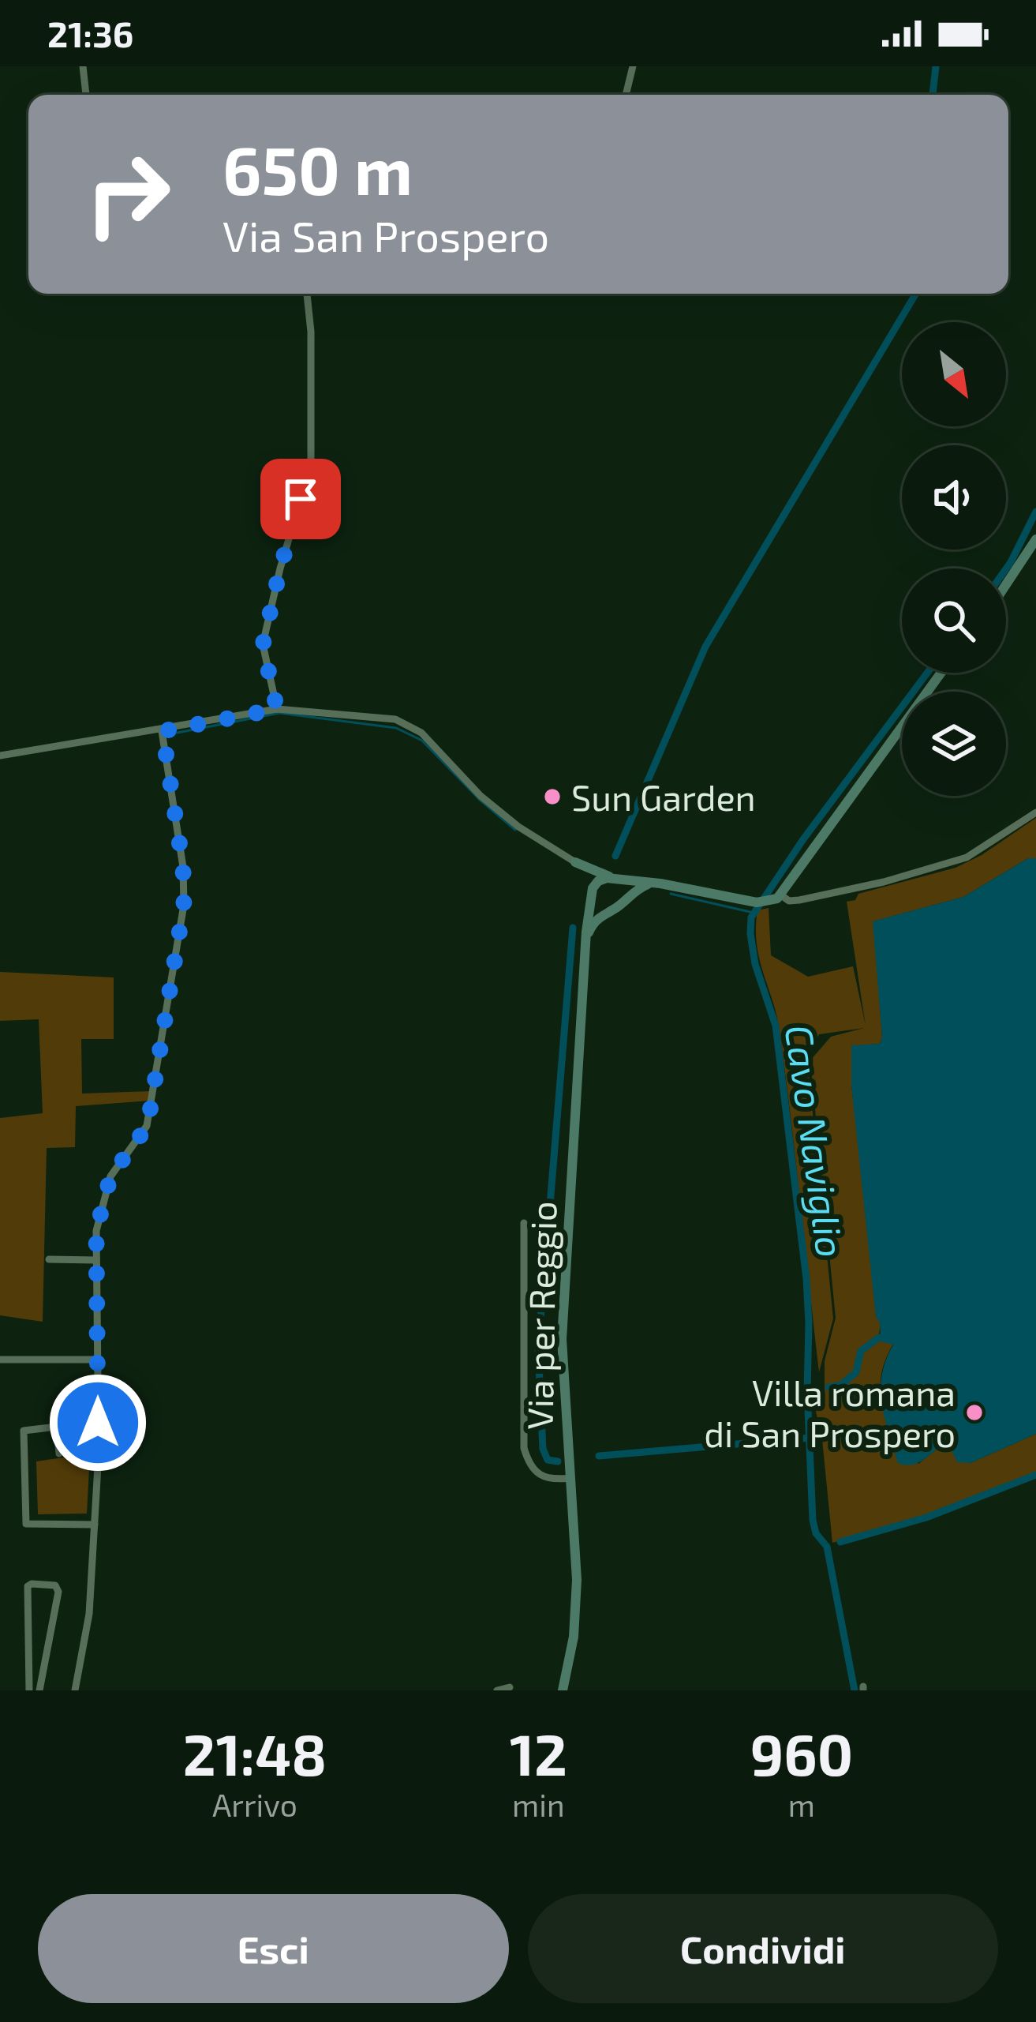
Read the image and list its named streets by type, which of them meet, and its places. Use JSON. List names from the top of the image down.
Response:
{
  "streets": {
    "main road": ["Via per Reggio"]
  },
  "water": ["Cavo Naviglio"],
  "places": ["Sun Garden", "Villa romana di San Prospero"],
  "north": "bottom right",
  "page": {
    "status": "21:36",
    "turn": ["650 m", "Via San Prospero"],
    "eta": [
      "21:48",
      "Arrivo",
      "12",
      "min",
      "960",
      "m"
    ],
    "buttons": ["Esci", "Condividi"]
  }
}
